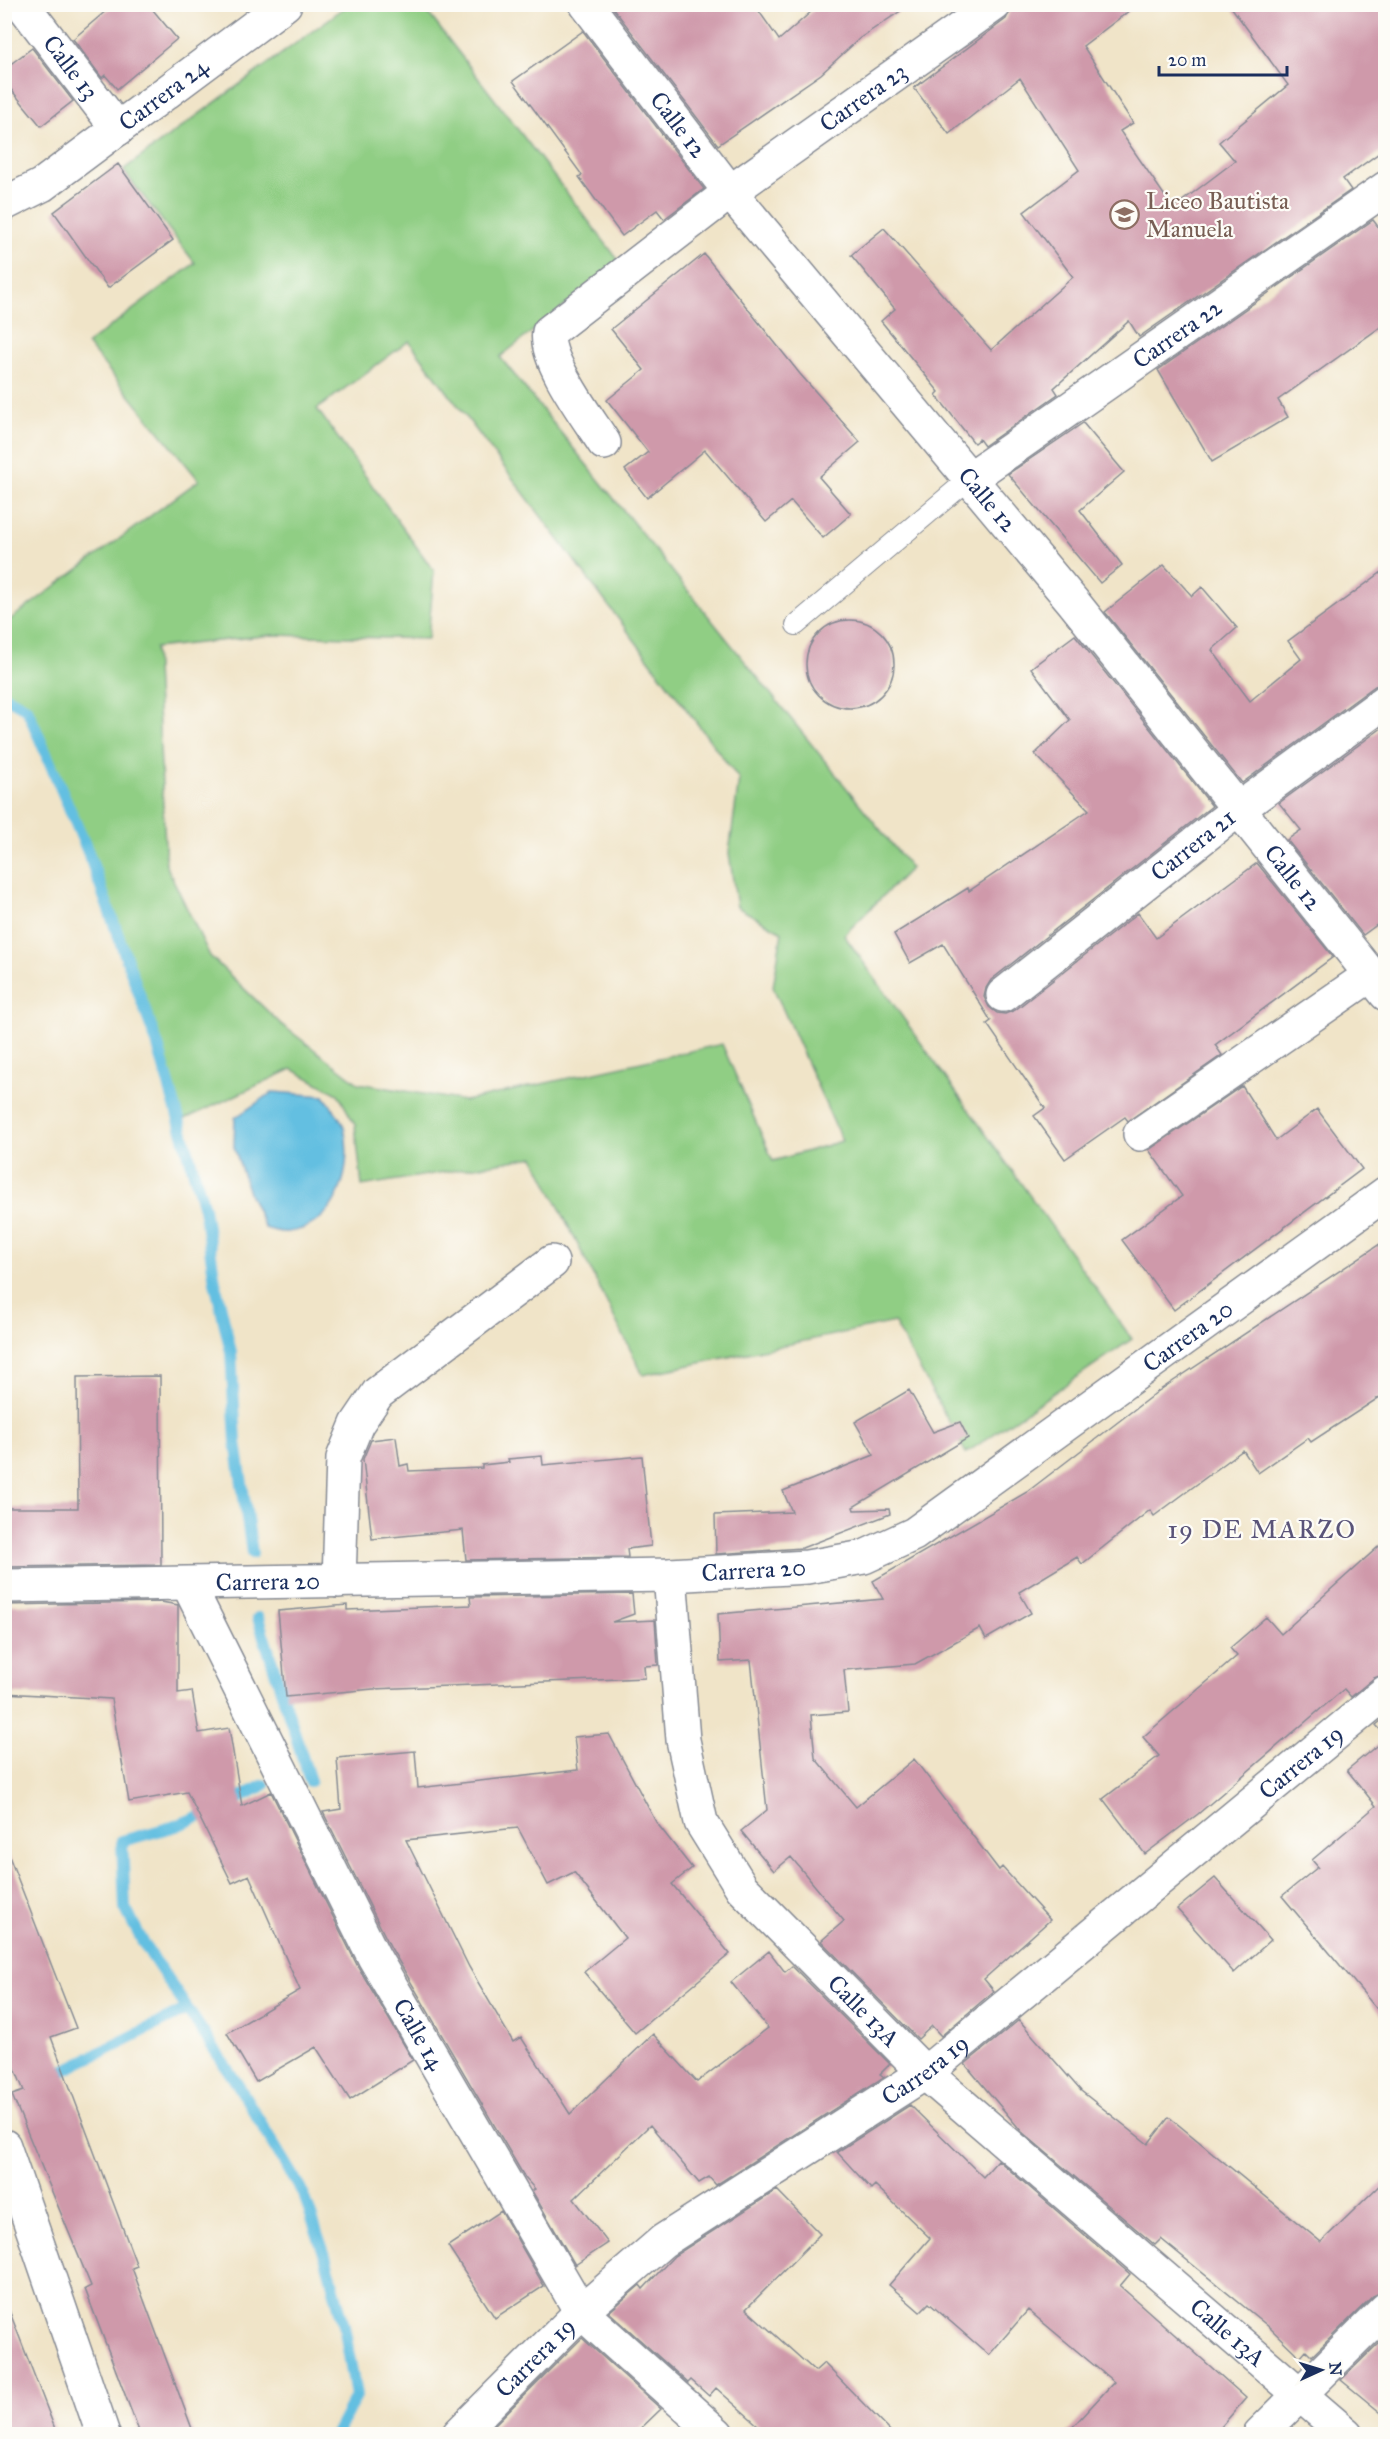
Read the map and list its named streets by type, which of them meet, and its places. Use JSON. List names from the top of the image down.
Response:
{
  "streets": {
    "street": [
      "Calle 13",
      "Carrera 24",
      "Carrera 23",
      "Calle 12",
      "Carrera 22",
      "Carrera 21",
      "Carrera 20",
      "Carrera 19",
      "Calle 13A",
      "Calle 14"
    ]
  },
  "crossings": [
    ["Calle 13", "Carrera 24"],
    ["Carrera 23", "Calle 12"],
    ["Calle 12", "Carrera 22"],
    ["Calle 12", "Carrera 21"],
    ["Carrera 20", "Calle 13A"],
    ["Carrera 20", "Calle 14"],
    ["Carrera 19", "Calle 13A"],
    ["Carrera 19", "Calle 14"]
  ],
  "districts": ["19 DE MARZO"],
  "places": {
    "school or university": ["Liceo Bautista Manuela"]
  },
  "scale_bar": "20 m",
  "north": "right"
}
